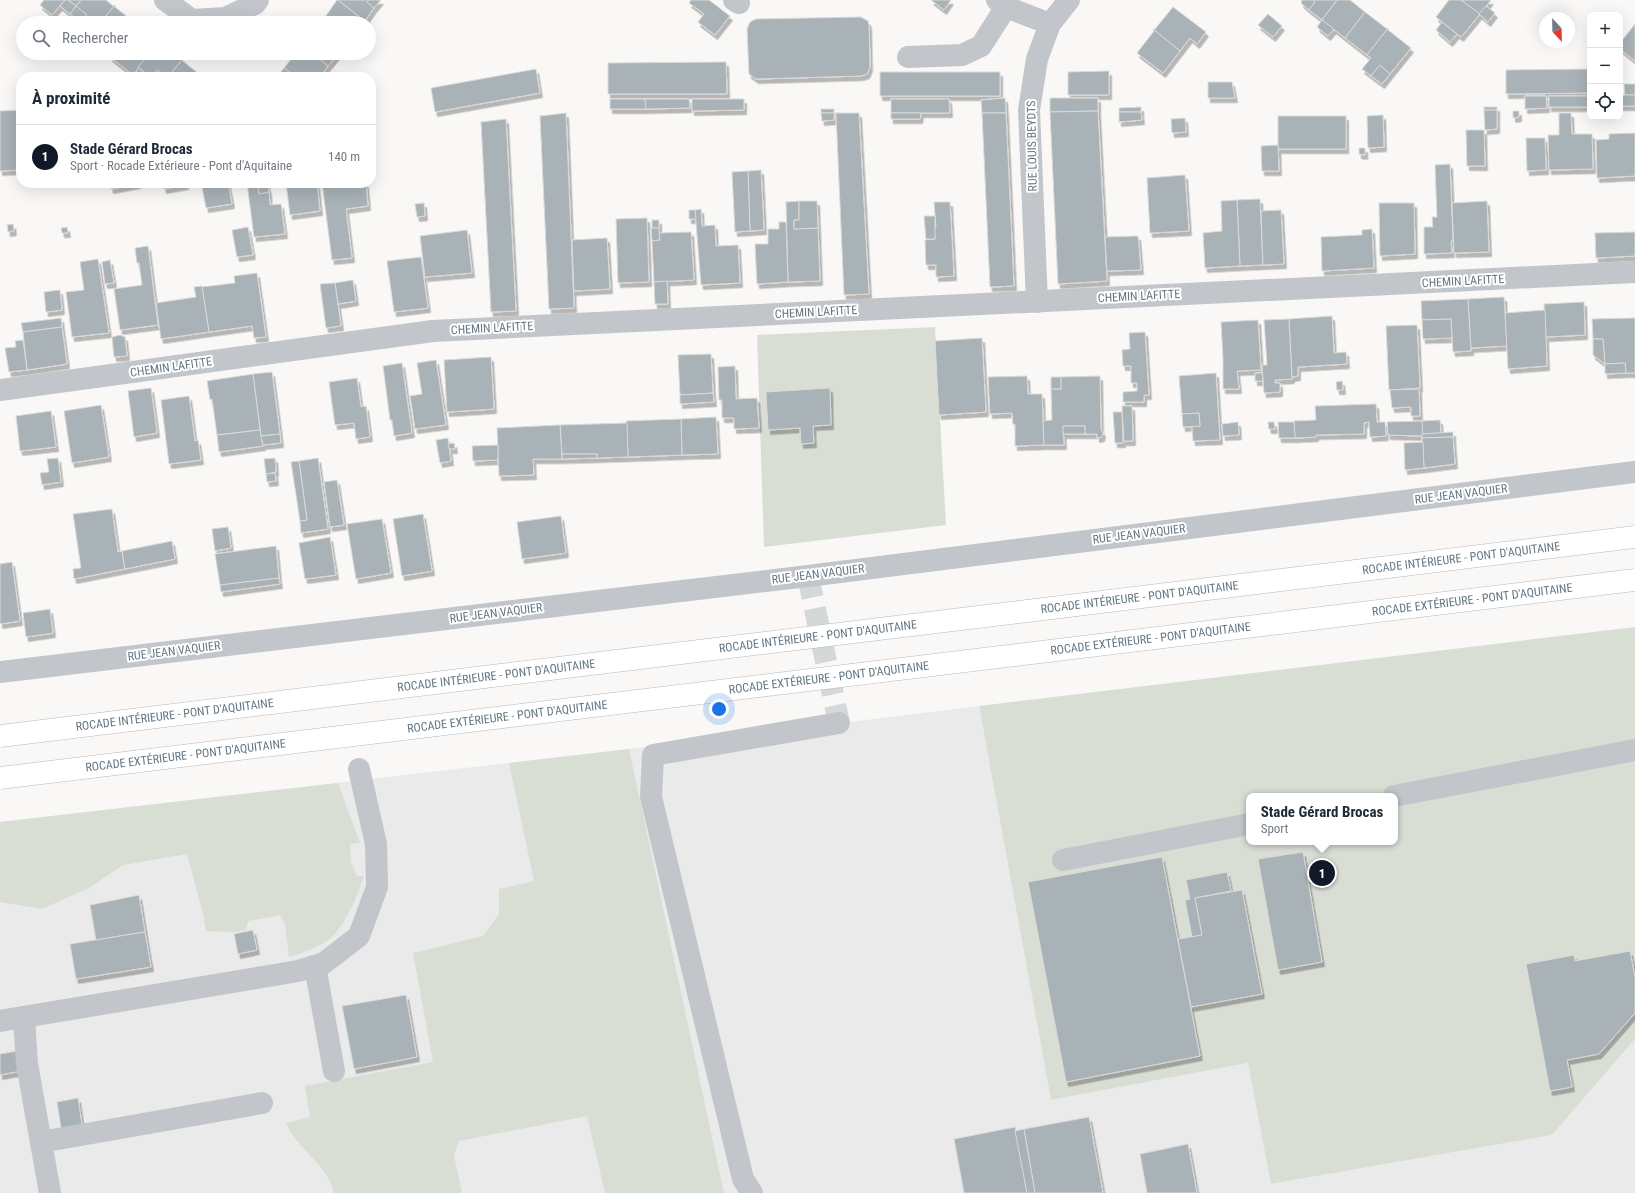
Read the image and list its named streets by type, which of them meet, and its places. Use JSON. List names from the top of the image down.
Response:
{
  "streets": {
    "highway": ["ROCADE INTÉRIEURE - PONT D'AQUITAINE", "ROCADE EXTÉRIEURE - PONT D'AQUITAINE"],
    "street": ["RUE LOUIS BEYDTS", "CHEMIN LAFITTE", "RUE JEAN VAQUIER"]
  },
  "crossings": [
    ["RUE LOUIS BEYDTS", "CHEMIN LAFITTE"]
  ],
  "north": "bottom",
  "page": {
    "map_buttons": ["+", "−"],
    "search": "Rechercher",
    "heading": "À proximité",
    "list": [
      {
        "mark": "1",
        "name": "Stade Gérard Brocas",
        "note": "Sport · Rocade Extérieure - Pont d'Aquitaine",
        "value": "140 m"
      }
    ],
    "popup": ["Stade Gérard Brocas", "Sport"],
    "pins": "1"
  }
}
